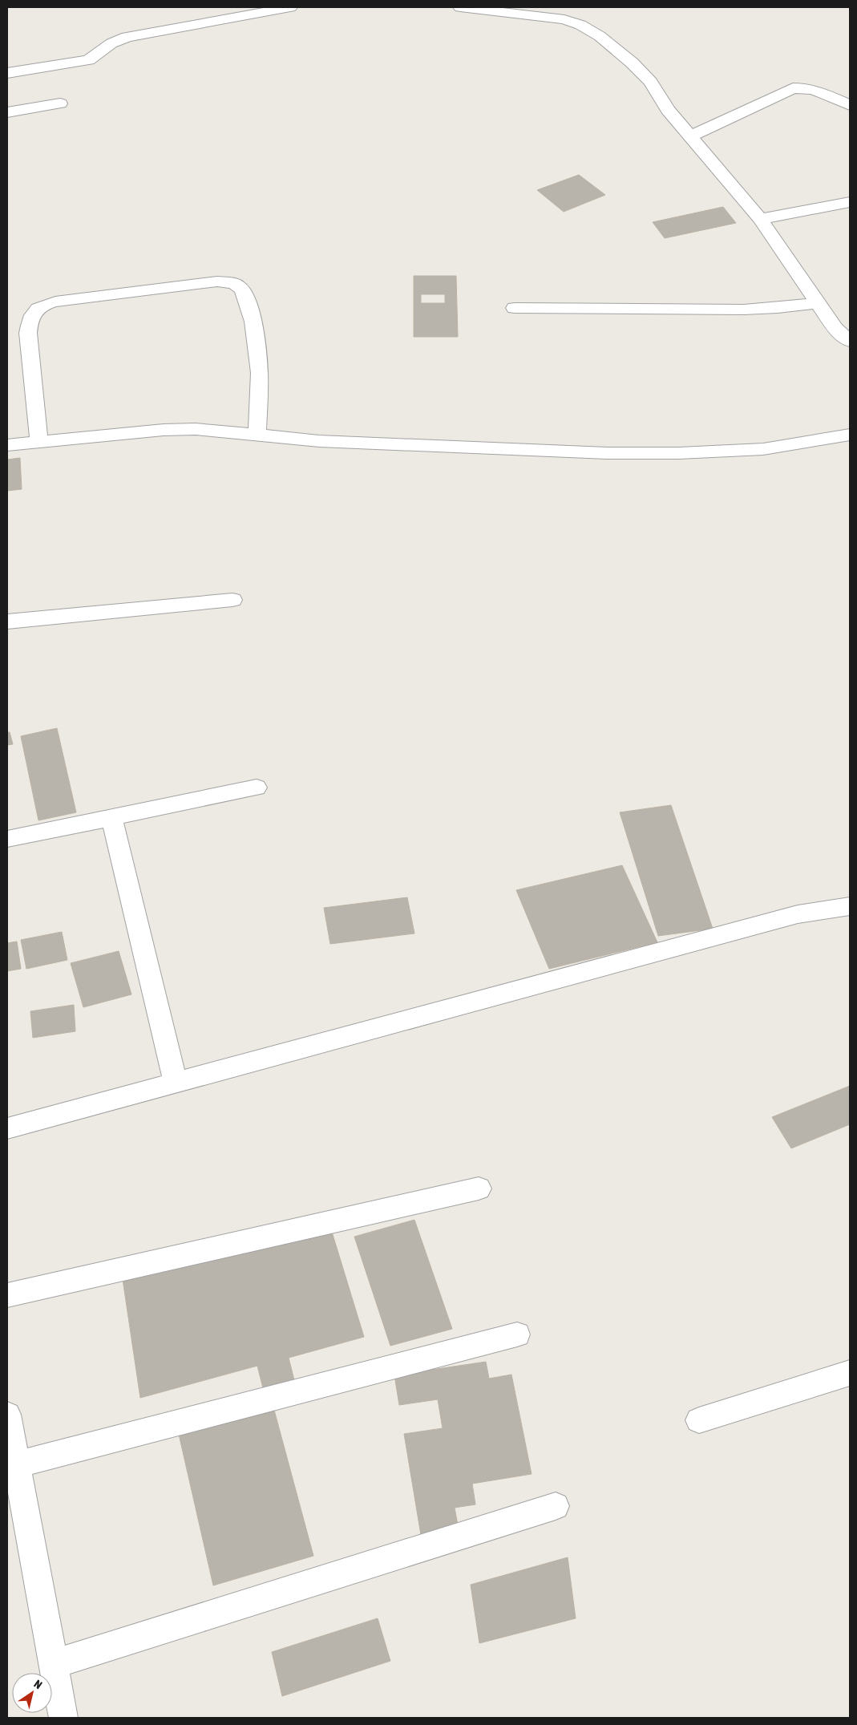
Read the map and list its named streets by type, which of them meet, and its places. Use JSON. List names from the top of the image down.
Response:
{
  "north": "top right"
}
